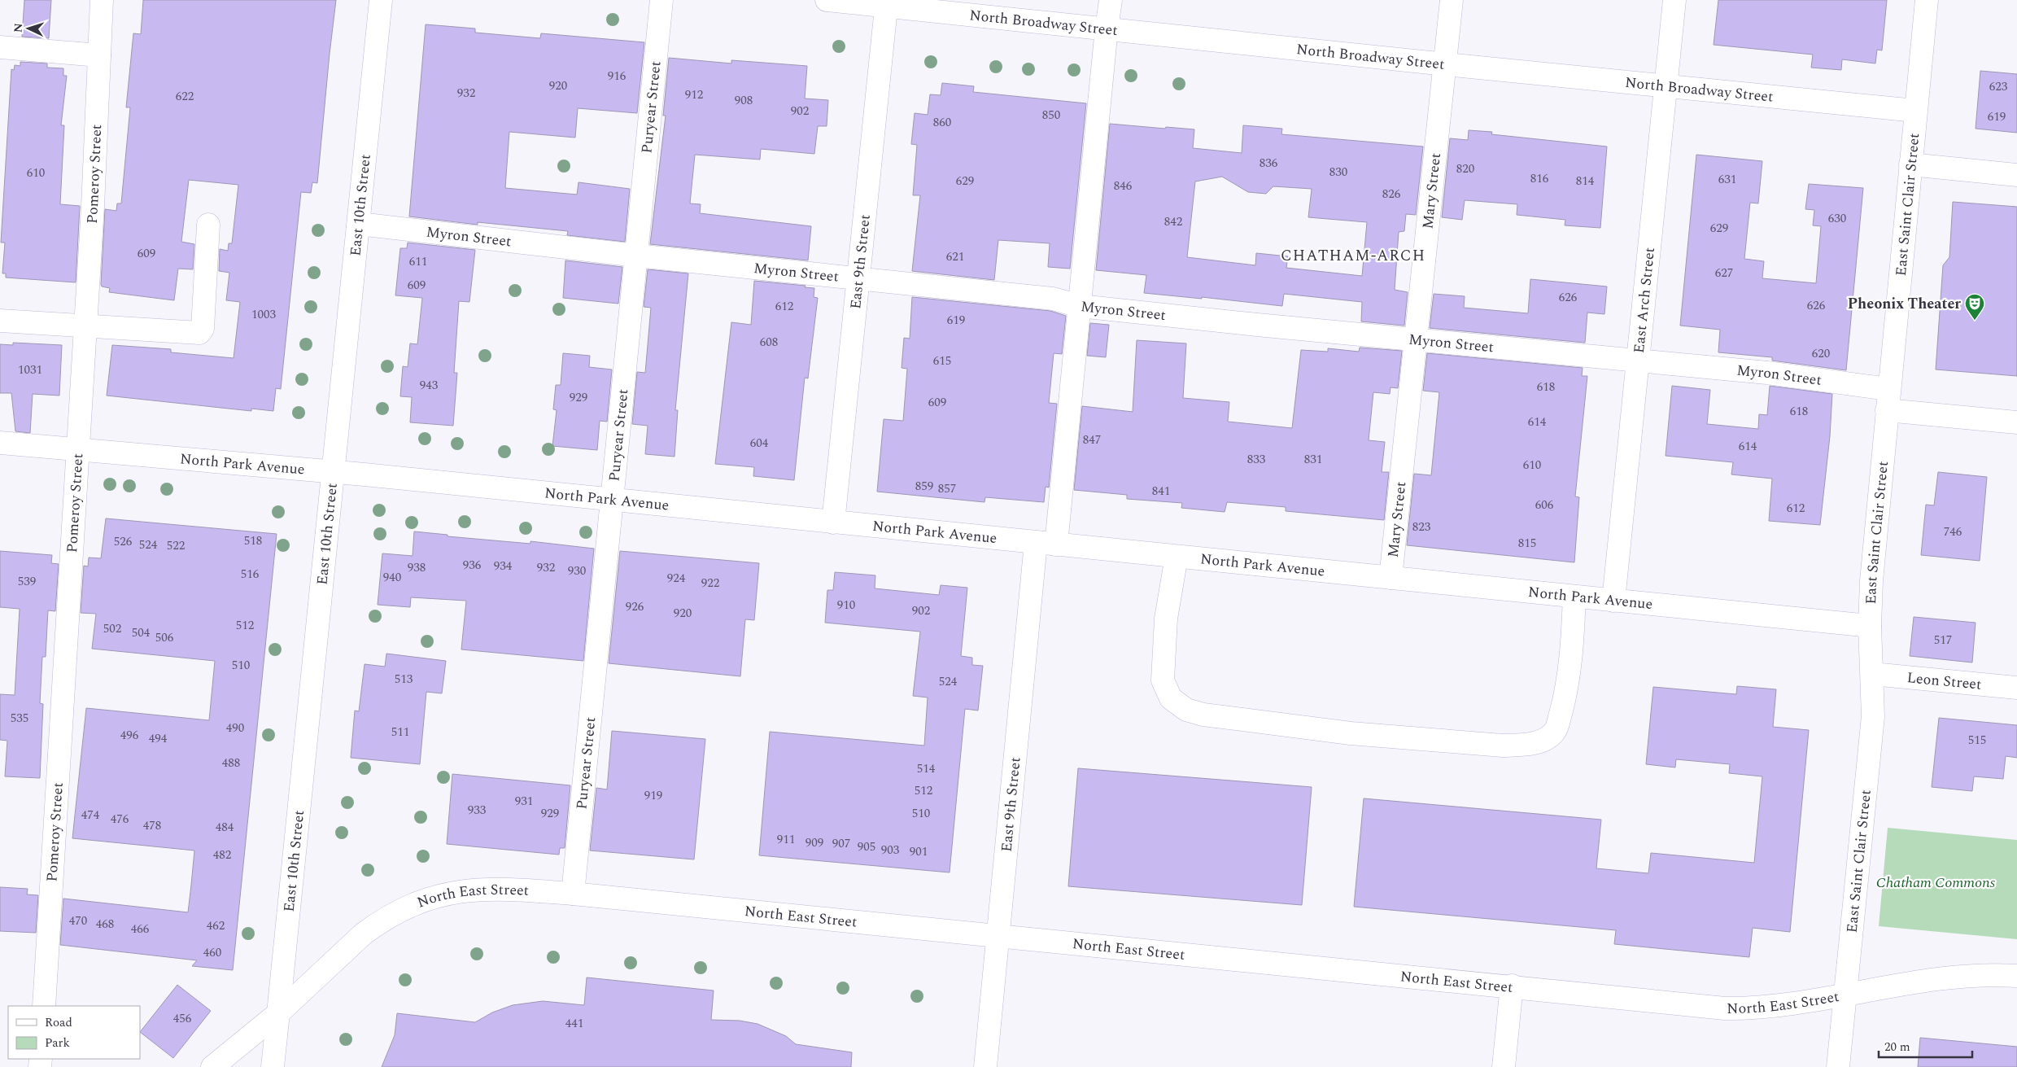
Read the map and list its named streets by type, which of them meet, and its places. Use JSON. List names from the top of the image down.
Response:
{
  "streets": {
    "street": [
      "North Broadway Street",
      "Puryear Street",
      "Pomeroy Street",
      "Mary Street",
      "East Saint Clair Street",
      "East 10th Street",
      "Myron Street",
      "East 9th Street",
      "East Arch Street",
      "North Park Avenue",
      "Leon Street",
      "North East Street"
    ]
  },
  "crossings": [
    ["North Broadway Street", "Mary Street"],
    ["North Broadway Street", "East Saint Clair Street"],
    ["North Broadway Street", "East 9th Street"],
    ["North Broadway Street", "East Arch Street"],
    ["Puryear Street", "Myron Street"],
    ["Puryear Street", "North Park Avenue"],
    ["Puryear Street", "North East Street"],
    ["Pomeroy Street", "North Park Avenue"],
    ["Mary Street", "Myron Street"],
    ["Mary Street", "North Park Avenue"],
    ["East Saint Clair Street", "Myron Street"],
    ["East Saint Clair Street", "North Park Avenue"],
    ["East Saint Clair Street", "Leon Street"],
    ["East Saint Clair Street", "North East Street"],
    ["East 10th Street", "Myron Street"],
    ["East 10th Street", "North Park Avenue"],
    ["East 10th Street", "North East Street"],
    ["Myron Street", "East 9th Street"],
    ["Myron Street", "East Arch Street"],
    ["East 9th Street", "North Park Avenue"],
    ["East 9th Street", "North East Street"],
    ["East Arch Street", "North Park Avenue"]
  ],
  "districts": ["CHATHAM-ARCH"],
  "parks": ["Chatham Commons"],
  "places": {
    "theatre": ["Pheonix Theater"]
  },
  "house_numbers": [
    "916",
    "920",
    "623",
    "932",
    "912",
    "622",
    "908",
    "902",
    "850",
    "619",
    "860",
    "836",
    "820",
    "830",
    "610",
    "816",
    "631",
    "629",
    "814",
    "846",
    "826",
    "630",
    "842",
    "629",
    "609",
    "621",
    "611",
    "627",
    "609",
    "626",
    "626",
    "612",
    "1003",
    "619",
    "608",
    "620",
    "615",
    "1031",
    "943",
    "618",
    "929",
    "609",
    "618",
    "614",
    "847",
    "604",
    "614",
    "833",
    "831",
    "610",
    "859",
    "857",
    "841",
    "606",
    "612",
    "823",
    "746",
    "518",
    "526",
    "815",
    "524",
    "522",
    "936",
    "934",
    "938",
    "932",
    "930",
    "516",
    "940",
    "924",
    "539",
    "922",
    "910",
    "926",
    "902",
    "920",
    "512",
    "502",
    "504",
    "506",
    "517",
    "510",
    "513",
    "524",
    "535",
    "490",
    "511",
    "496",
    "494",
    "515",
    "488",
    "514",
    "512",
    "919",
    "931",
    "933",
    "929",
    "510",
    "474",
    "476",
    "478",
    "484",
    "911",
    "909",
    "907",
    "905",
    "903",
    "901",
    "482",
    "470",
    "468",
    "462",
    "466",
    "460",
    "456",
    "441"
  ],
  "legend": ["Road", "Park"],
  "scale_bar": "20 m",
  "north": "left"
}
